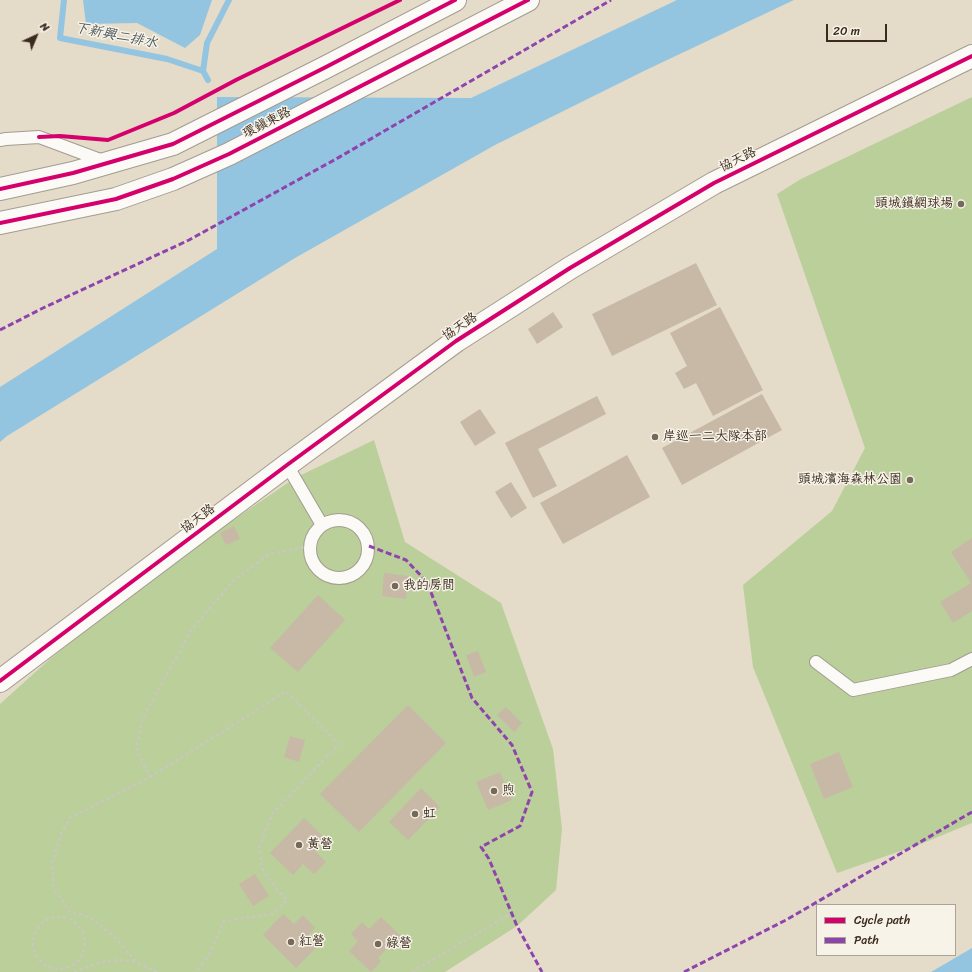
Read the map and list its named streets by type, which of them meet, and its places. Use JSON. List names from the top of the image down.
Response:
{
  "streets": {
    "street": ["環鎮東路", "協天路"]
  },
  "water": ["下新興二排水"],
  "places": [
    "頭城鎮網球場",
    "岸巡一二大隊本部",
    "頭城濱海森林公園",
    "我的房間",
    "煦",
    "虹",
    "黃營",
    "紅營",
    "綠營"
  ],
  "legend": ["Cycle path", "Path"],
  "scale_bar": "20 m",
  "north": "top right"
}
